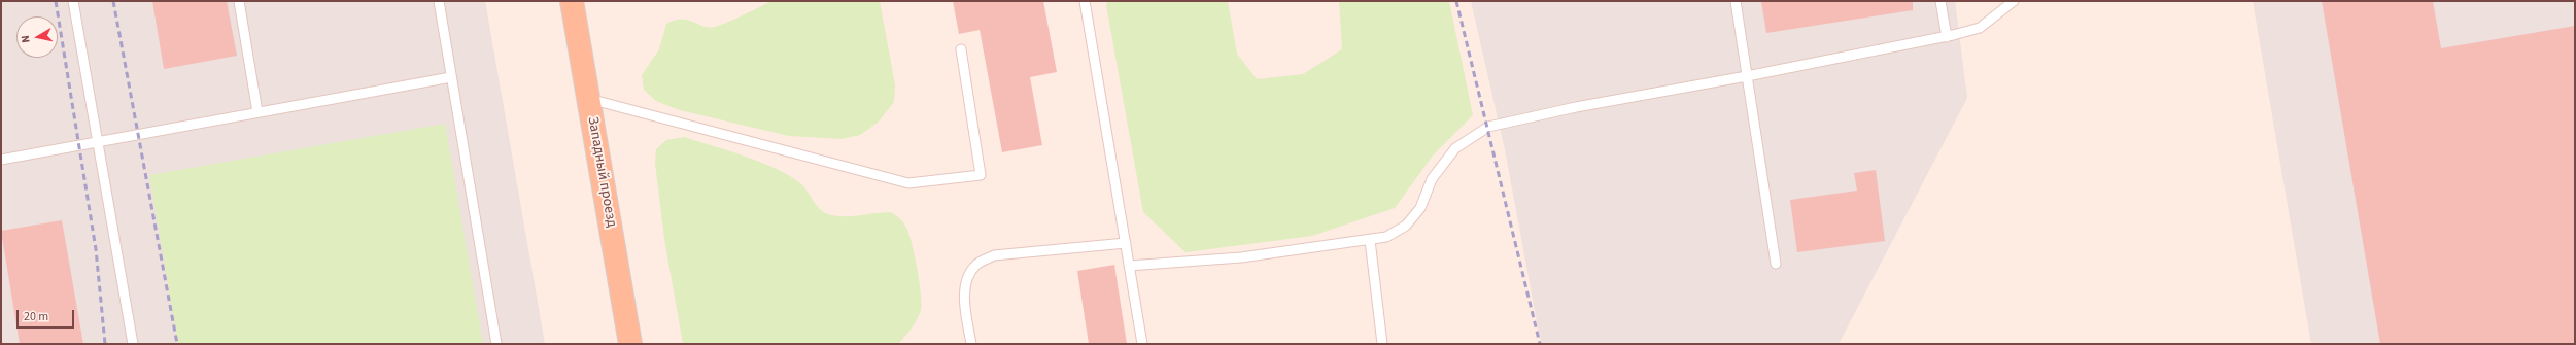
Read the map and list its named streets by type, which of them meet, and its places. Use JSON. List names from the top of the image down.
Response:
{
  "streets": {
    "main road": ["Западный проезд"]
  },
  "scale_bar": "20 m",
  "north": "left"
}
